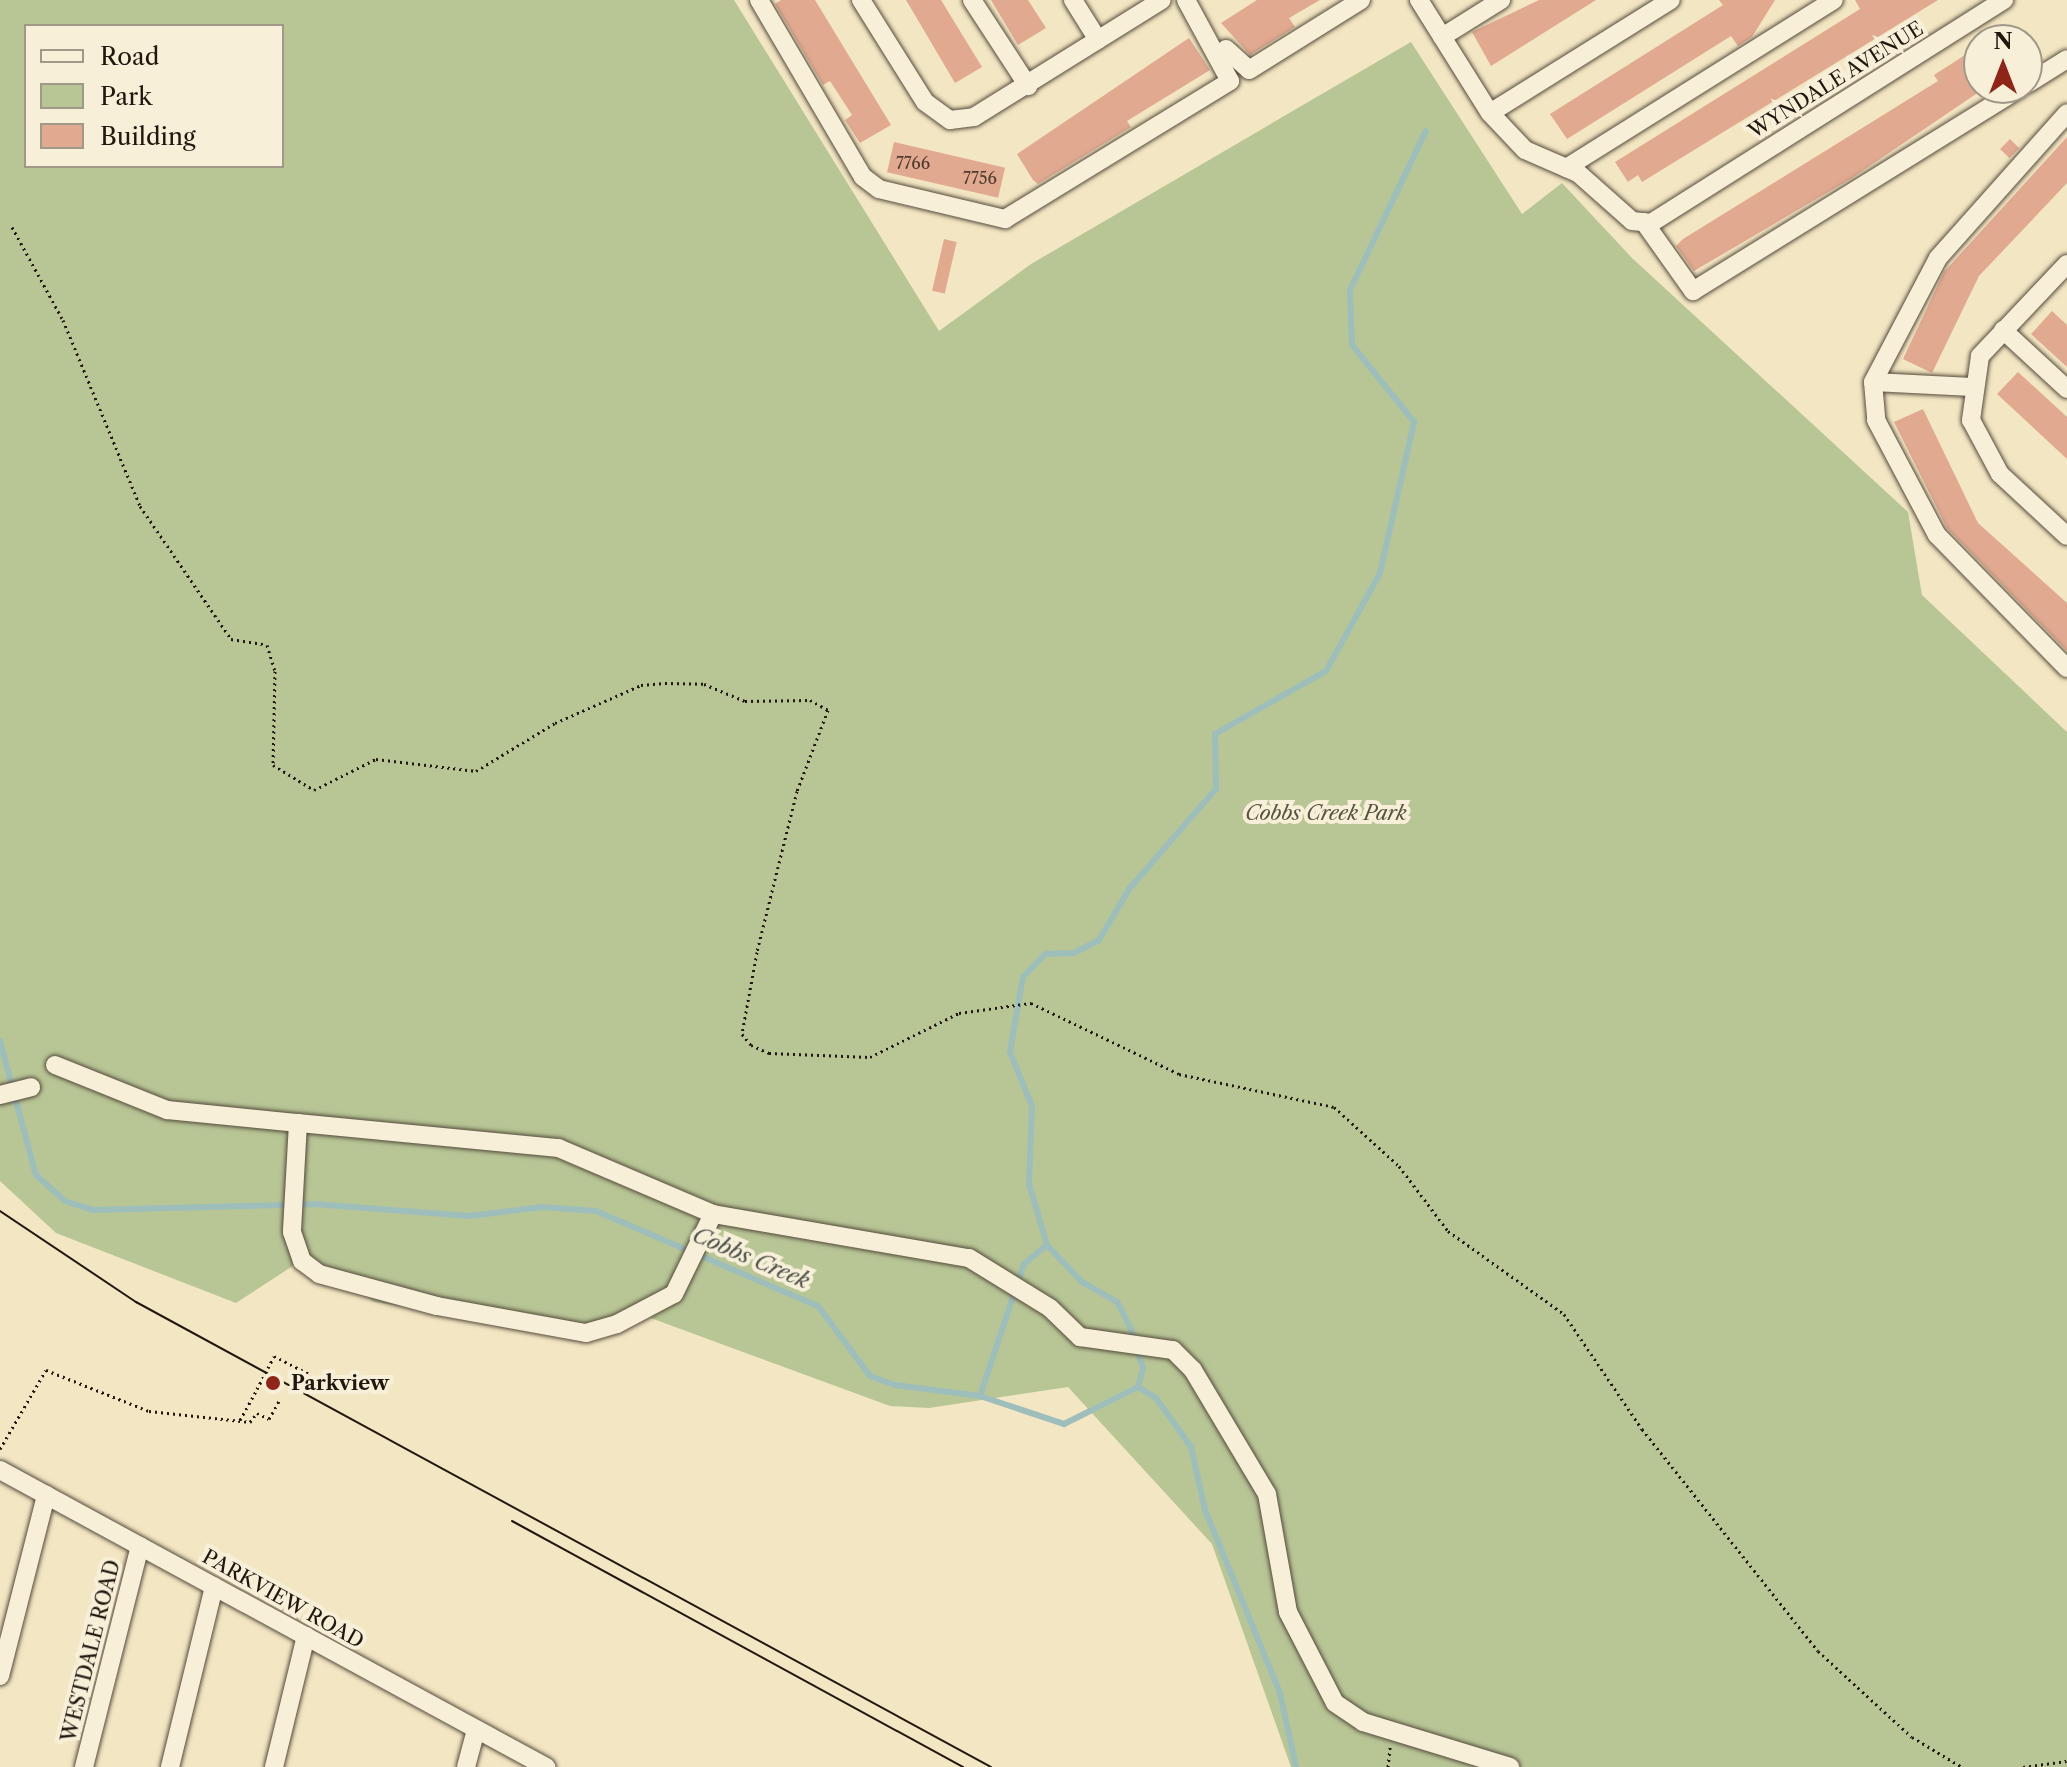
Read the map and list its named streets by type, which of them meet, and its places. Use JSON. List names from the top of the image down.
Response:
{
  "streets": {
    "street": ["WYNDALE AVENUE", "PARKVIEW ROAD", "WESTDALE ROAD"]
  },
  "crossings": [
    ["PARKVIEW ROAD", "WESTDALE ROAD"]
  ],
  "water": ["Cobbs Creek"],
  "parks": ["Cobbs Creek Park"],
  "places": ["Parkview"],
  "house_numbers": ["7766", "7756"],
  "legend": ["Road", "Park", "Building"],
  "north": "top"
}
